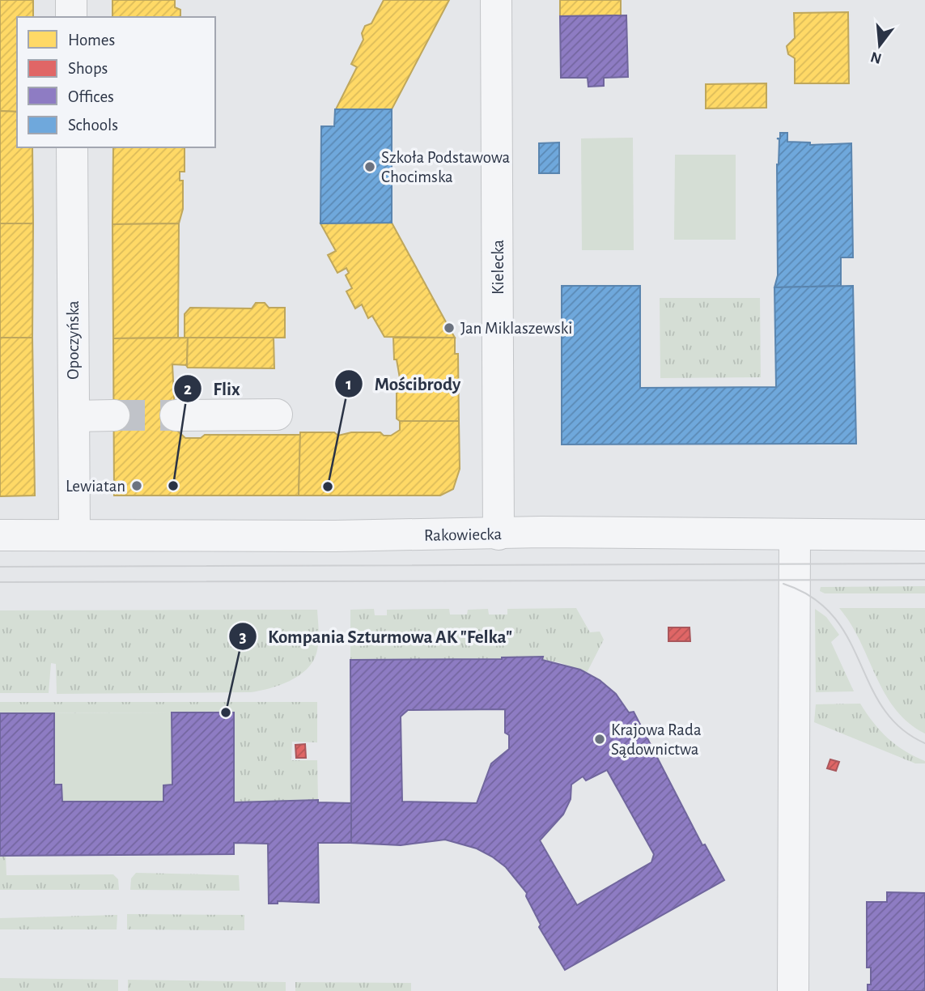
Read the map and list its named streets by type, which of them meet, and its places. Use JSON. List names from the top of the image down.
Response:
{
  "streets": {
    "street": ["Kielecka", "Opoczyńska", "Rakowiecka"]
  },
  "crossings": [
    ["Kielecka", "Rakowiecka"],
    ["Opoczyńska", "Rakowiecka"]
  ],
  "places": [
    "Szkoła Podstawowa Chocimska",
    "Jan Miklaszewski",
    "Lewiatan",
    "Flix",
    "Mościbrody",
    "Kompania Szturmowa AK \"Felka\"",
    "Krajowa Rada Sądownictwa"
  ],
  "legend": [
    "Homes",
    "Shops",
    "Offices",
    "Schools"
  ],
  "north": "bottom"
}
